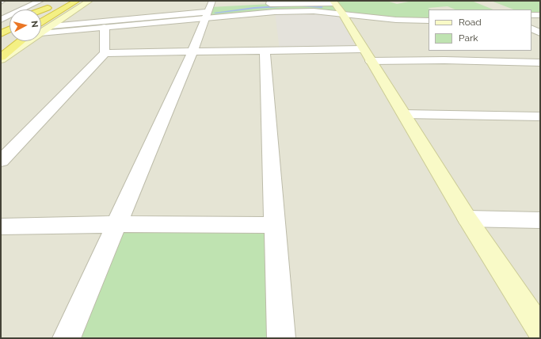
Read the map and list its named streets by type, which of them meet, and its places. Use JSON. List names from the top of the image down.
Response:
{
  "legend": ["Road", "Park"],
  "north": "right"
}
